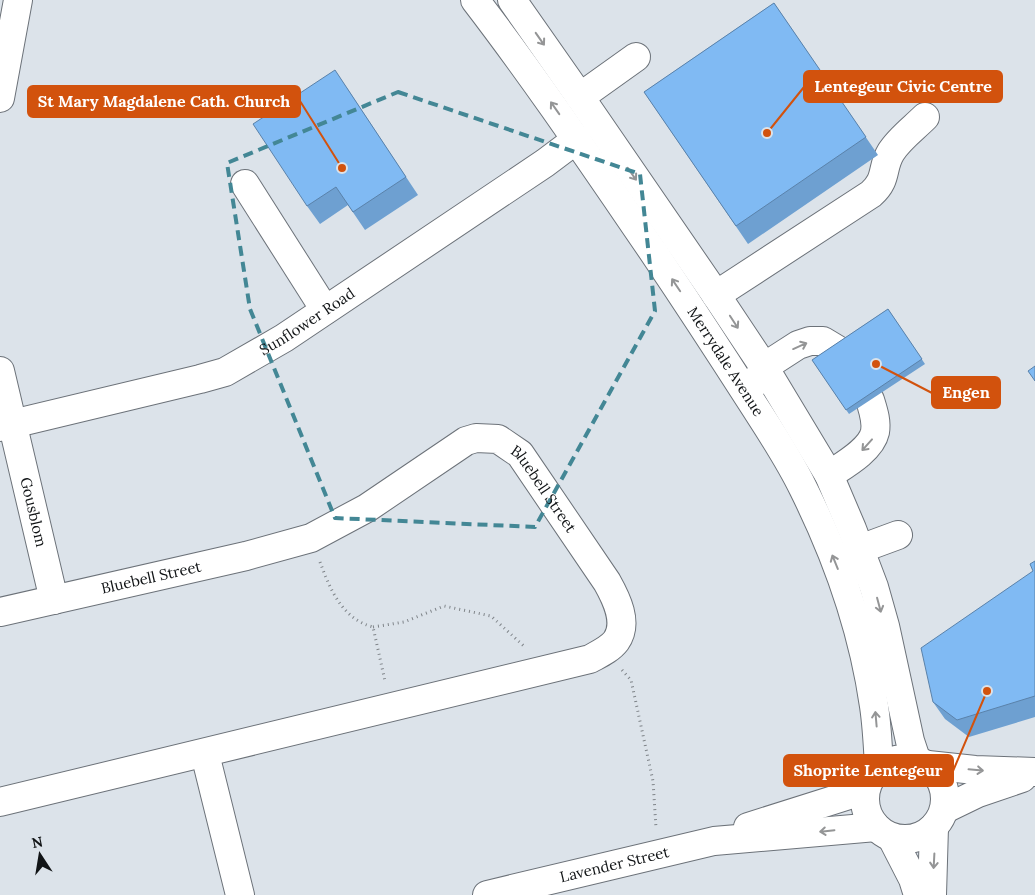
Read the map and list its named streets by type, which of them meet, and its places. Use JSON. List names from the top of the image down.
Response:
{
  "streets": {
    "street": [
      "Sunflower Road",
      "Merrydale Avenue",
      "Bluebell Street",
      "Gousblom",
      "Lavender Street"
    ]
  },
  "crossings": [
    ["Sunflower Road", "Merrydale Avenue"],
    ["Sunflower Road", "Gousblom"],
    ["Merrydale Avenue", "Lavender Street"],
    ["Bluebell Street", "Gousblom"]
  ],
  "places": [
    "Lentegeur Civic Centre",
    "St Mary Magdalene Cath. Church",
    "Engen",
    "Shoprite Lentegeur"
  ],
  "north": "top"
}
